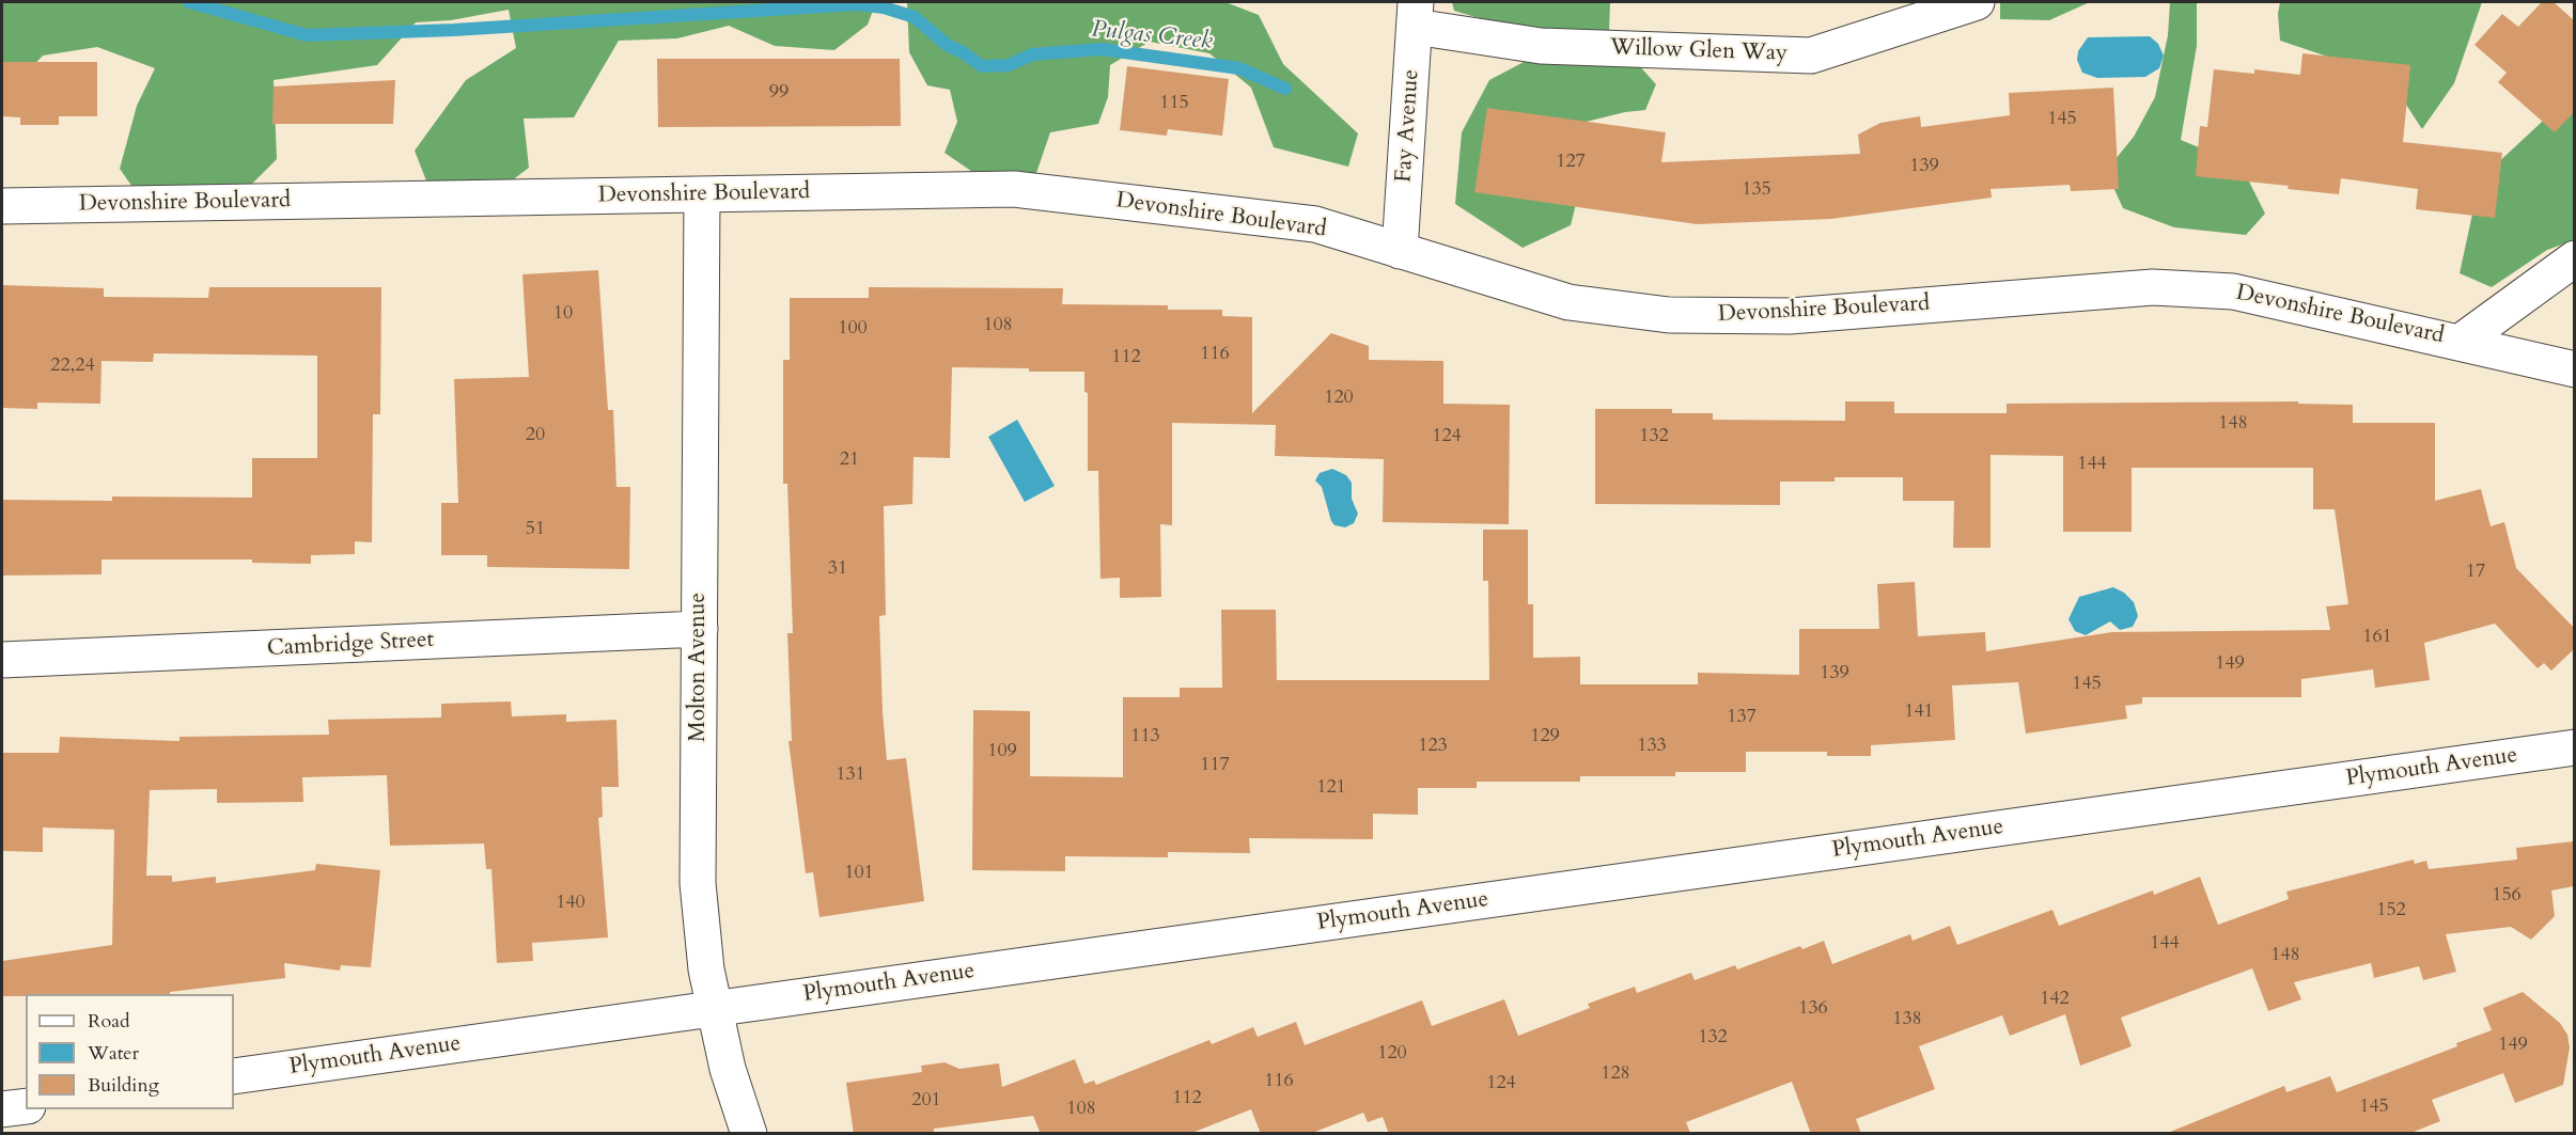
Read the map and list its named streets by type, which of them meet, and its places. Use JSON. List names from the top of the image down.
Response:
{
  "streets": {
    "street": [
      "Willow Glen Way",
      "Fay Avenue",
      "Devonshire Boulevard",
      "Cambridge Street",
      "Molton Avenue",
      "Plymouth Avenue"
    ]
  },
  "crossings": [
    ["Willow Glen Way", "Fay Avenue"],
    ["Fay Avenue", "Devonshire Boulevard"],
    ["Devonshire Boulevard", "Molton Avenue"],
    ["Cambridge Street", "Molton Avenue"],
    ["Molton Avenue", "Plymouth Avenue"]
  ],
  "water": ["Pulgas Creek"],
  "house_numbers": [
    "99",
    "115",
    "145",
    "127",
    "139",
    "135",
    "10",
    "108",
    "100",
    "116",
    "112",
    "22,24",
    "120",
    "148",
    "20",
    "124",
    "132",
    "21",
    "144",
    "51",
    "31",
    "17",
    "161",
    "149",
    "139",
    "145",
    "141",
    "137",
    "113",
    "129",
    "123",
    "133",
    "109",
    "117",
    "131",
    "121",
    "101",
    "156",
    "140",
    "152",
    "144",
    "148",
    "142",
    "136",
    "138",
    "132",
    "149",
    "120",
    "128",
    "116",
    "124",
    "112",
    "201",
    "145",
    "108"
  ],
  "legend": ["Road", "Water", "Building"]
}
